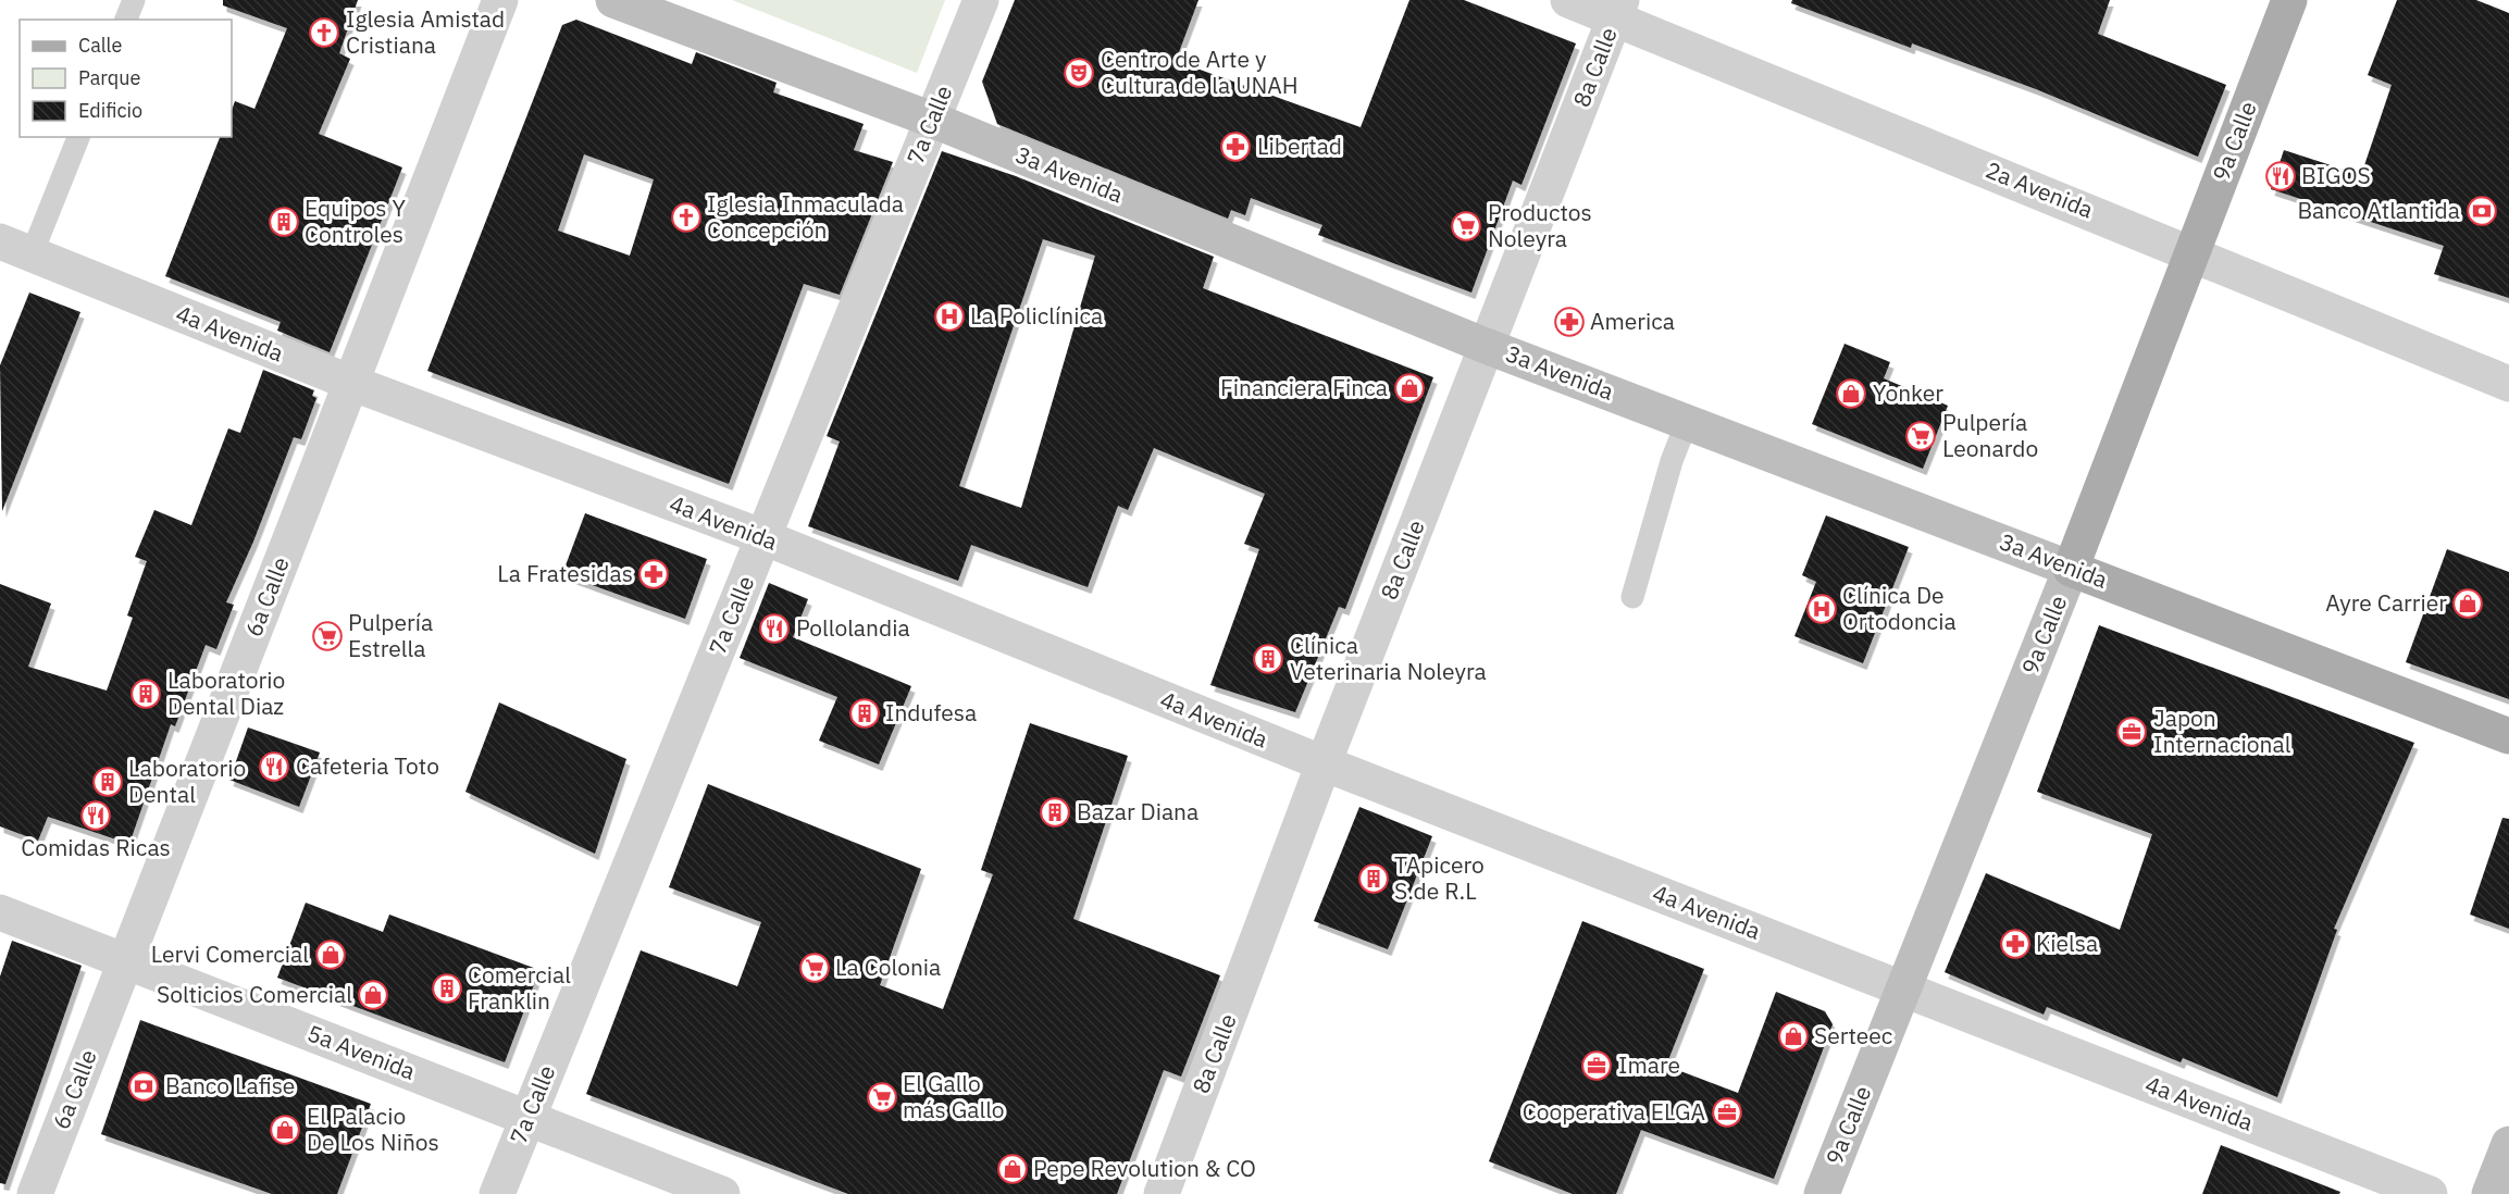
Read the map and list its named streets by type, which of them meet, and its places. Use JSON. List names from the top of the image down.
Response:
{
  "streets": {
    "main road": ["9a Calle", "3a Avenida"],
    "street": [
      "8a Calle",
      "7a Calle",
      "2a Avenida",
      "4a Avenida",
      "6a Calle",
      "5a Avenida"
    ]
  },
  "crossings": [
    ["8a Calle", "3a Avenida"],
    ["8a Calle", "2a Avenida"],
    ["8a Calle", "4a Avenida"],
    ["7a Calle", "3a Avenida"],
    ["7a Calle", "4a Avenida"],
    ["7a Calle", "5a Avenida"],
    ["9a Calle", "3a Avenida"],
    ["9a Calle", "2a Avenida"],
    ["9a Calle", "4a Avenida"],
    ["4a Avenida", "6a Calle"],
    ["6a Calle", "5a Avenida"]
  ],
  "places": {
    "church": ["Iglesia Amistad Cristiana", "Iglesia Inmaculada Concepción"],
    "theatre": ["Centro de Arte y Cultura de la UNAH"],
    "pharmacy": [
      "Libertad",
      "America",
      "La Fratesidas",
      "Kielsa"
    ],
    "restaurant": [
      "BIGOS",
      "Pollolandia",
      "Cafeteria Toto",
      "Comidas Ricas"
    ],
    "bank": ["Banco Atlantida", "Banco Lafise"],
    "building": [
      "Equipos Y Controles",
      "Clínica Veterinaria Noleyra",
      "Laboratorio Dental Diaz",
      "Indufesa",
      "Laboratorio Dental",
      "Bazar Diana",
      "TApicero S.de R.L",
      "Comercial Franklin"
    ],
    "supermarket": [
      "Productos Noleyra",
      "Pulpería Leonardo",
      "Pulpería Estrella",
      "La Colonia",
      "El Gallo más Gallo"
    ],
    "hospital": ["La Policlínica", "Clínica De Ortodoncia"],
    "shop": [
      "Financiera Finca",
      "Yonker",
      "Ayre Carrier",
      "Lervi Comercial",
      "Solticios Comercial",
      "Serteec",
      "El Palacio De Los Niños",
      "Pepe Revolution & CO"
    ],
    "office": ["Japon Internacional", "Imare", "Cooperativa ELGA"]
  },
  "legend": ["Calle", "Parque", "Edificio"]
}
